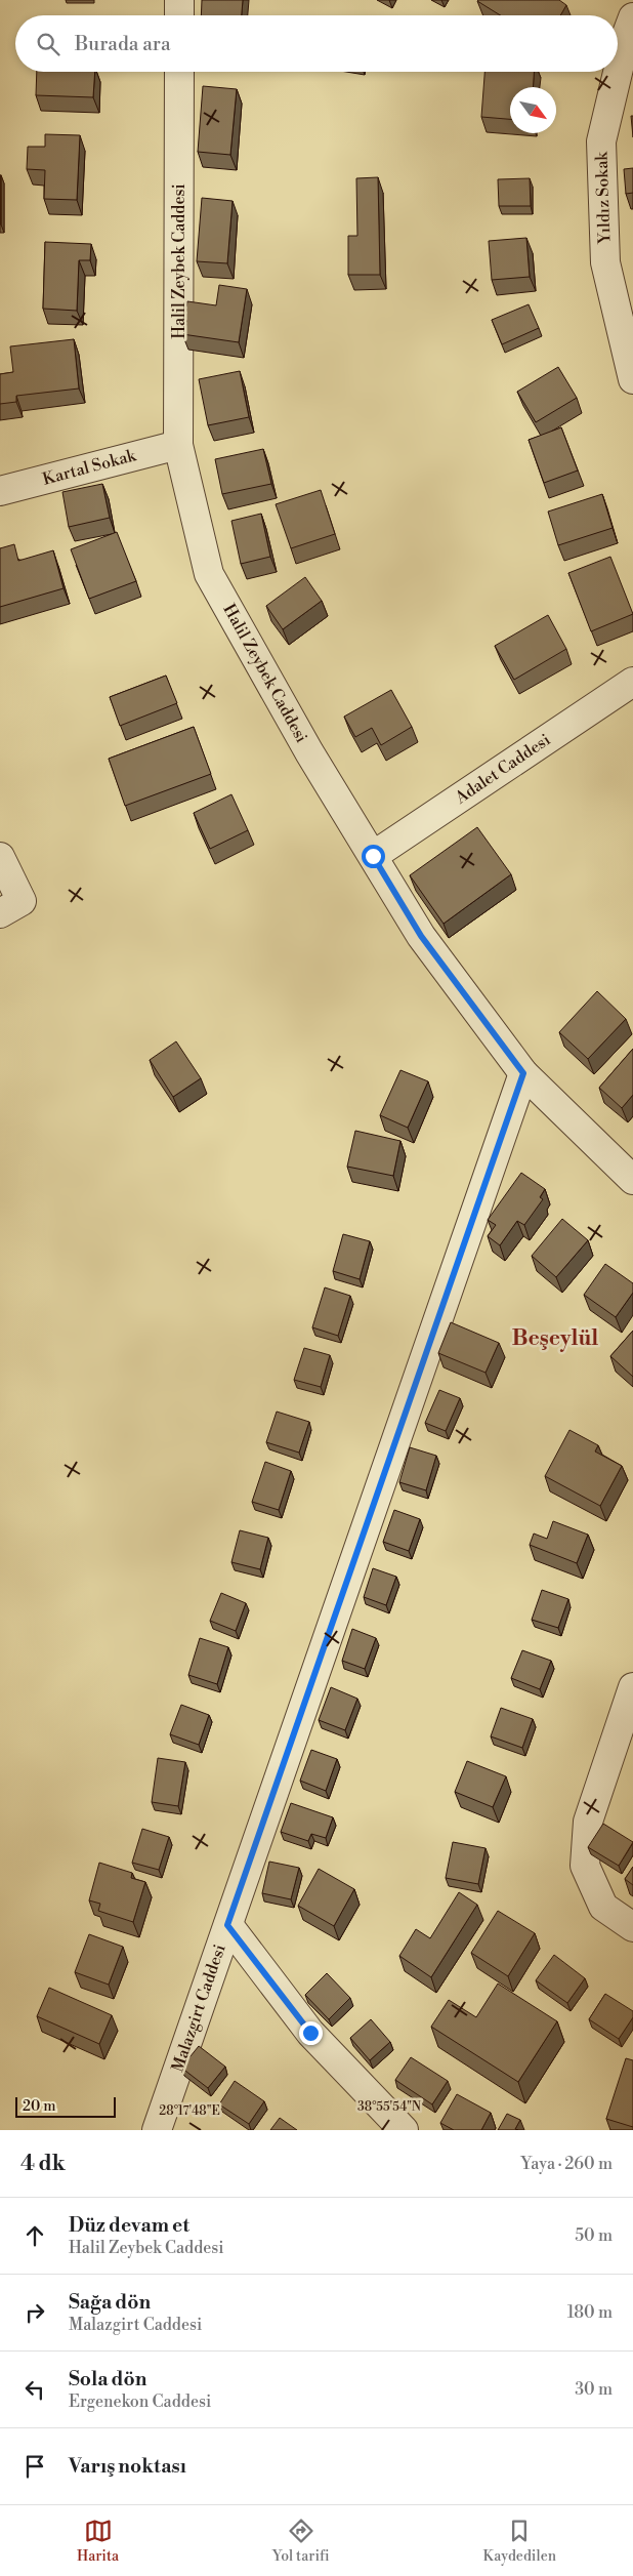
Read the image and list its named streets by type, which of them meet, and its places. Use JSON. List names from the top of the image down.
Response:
{
  "streets": {
    "street": [
      "Yıldız Sokak",
      "Halil Zeybek Caddesi",
      "Kartal Sokak",
      "Adalet Caddesi",
      "Malazgirt Caddesi"
    ]
  },
  "crossings": [
    ["Halil Zeybek Caddesi", "Kartal Sokak"],
    ["Halil Zeybek Caddesi", "Adalet Caddesi"],
    ["Halil Zeybek Caddesi", "Malazgirt Caddesi"]
  ],
  "districts": ["Beşeylül"],
  "scale_bar": "20 m",
  "north": "bottom right",
  "page": {
    "search": "Burada ara",
    "scale": "20 m",
    "heading": ["4 dk", "Yaya · 260 m"],
    "list": [
      ["Düz devam et", "Halil Zeybek Caddesi", "50 m"],
      ["Sağa dön", "Malazgirt Caddesi", "180 m"],
      ["Sola dön", "Ergenekon Caddesi", "30 m"],
      "Varış noktası"
    ],
    "nav": ["Harita", "Yol tarifi", "Kaydedilen"]
  },
  "coordinates": ["38°55'54\"N", "28°17'48\"E"]
}
